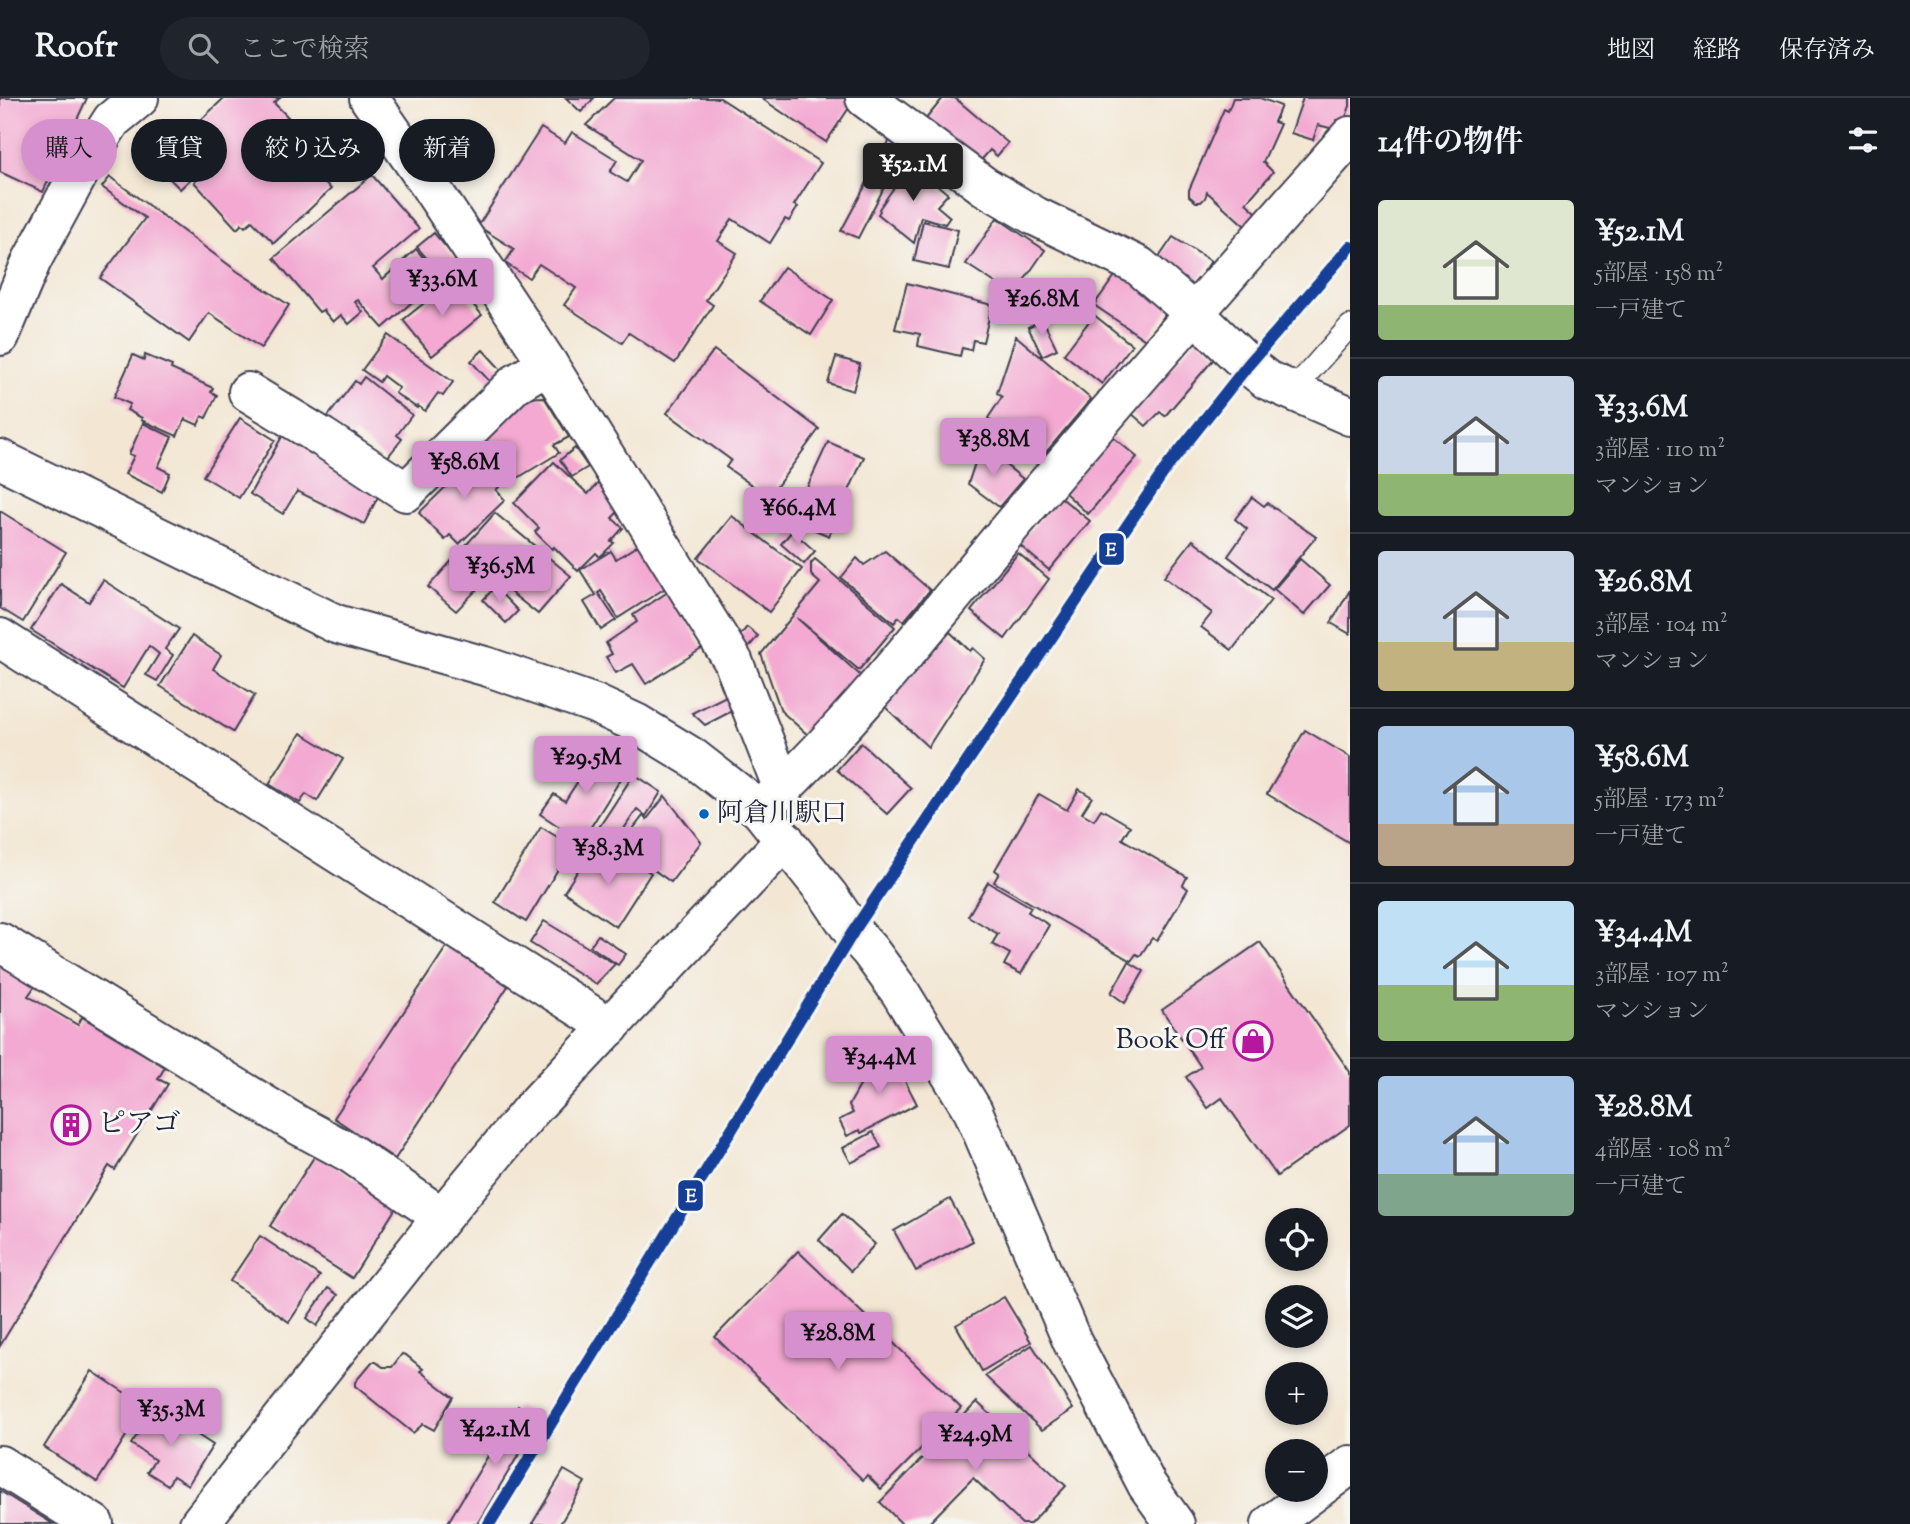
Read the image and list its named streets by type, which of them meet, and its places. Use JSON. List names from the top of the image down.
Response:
{
  "places": {
    "other": ["阿倉川駅口"],
    "shop": ["Book Off"],
    "building": ["ピアゴ"]
  },
  "lines": ["transit line E"],
  "page": {
    "header": "Roofr",
    "search": "ここで検索",
    "nav": ["地図", "経路", "保存済み"],
    "heading": "14件の物件",
    "chip": [
      "購入",
      "賃貸",
      "絞り込み",
      "新着"
    ],
    "price": [
      "¥52.1M",
      "¥33.6M",
      "¥26.8M",
      "¥38.8M",
      "¥58.6M",
      "¥66.4M",
      "¥36.5M",
      "¥29.5M",
      "¥38.3M",
      "¥34.4M",
      "¥28.8M",
      "¥35.3M",
      "¥42.1M",
      "¥24.9M"
    ],
    "list": [
      {
        "name": "¥52.1M",
        "note": "5部屋 · 158 m² · 一戸建て"
      },
      {
        "name": "¥33.6M",
        "note": "3部屋 · 110 m² · マンション"
      },
      {
        "name": "¥26.8M",
        "note": "3部屋 · 104 m² · マンション"
      },
      {
        "name": "¥58.6M",
        "note": "5部屋 · 173 m² · 一戸建て"
      },
      {
        "name": "¥34.4M",
        "note": "3部屋 · 107 m² · マンション"
      },
      {
        "name": "¥28.8M",
        "note": "4部屋 · 108 m² · 一戸建て"
      }
    ],
    "map_buttons": ["+", "−"]
  }
}
